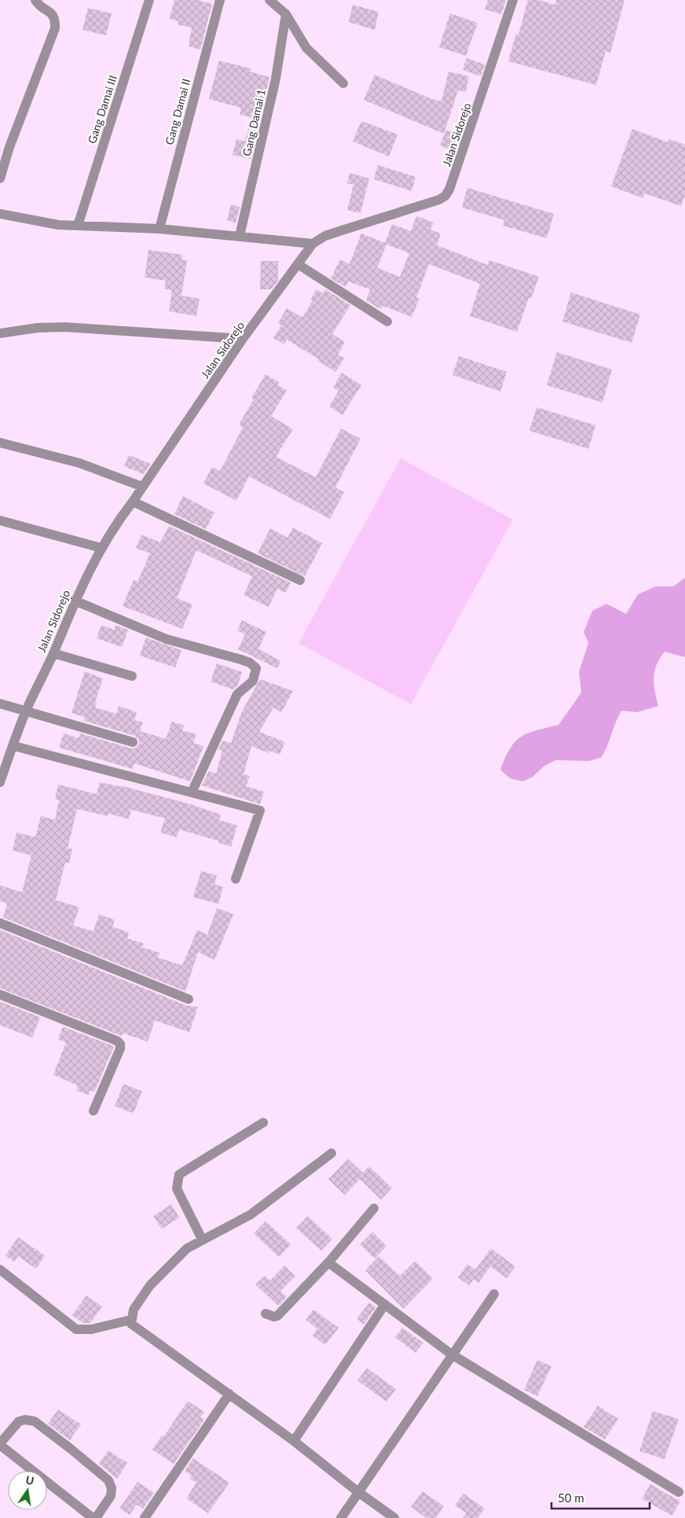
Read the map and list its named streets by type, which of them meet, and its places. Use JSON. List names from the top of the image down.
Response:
{
  "streets": {
    "street": [
      "Gang Damai III",
      "Gang Damai II",
      "Gang Damai 1",
      "Jalan Sidorejo"
    ]
  },
  "scale_bar": "50 m",
  "north": "top"
}
